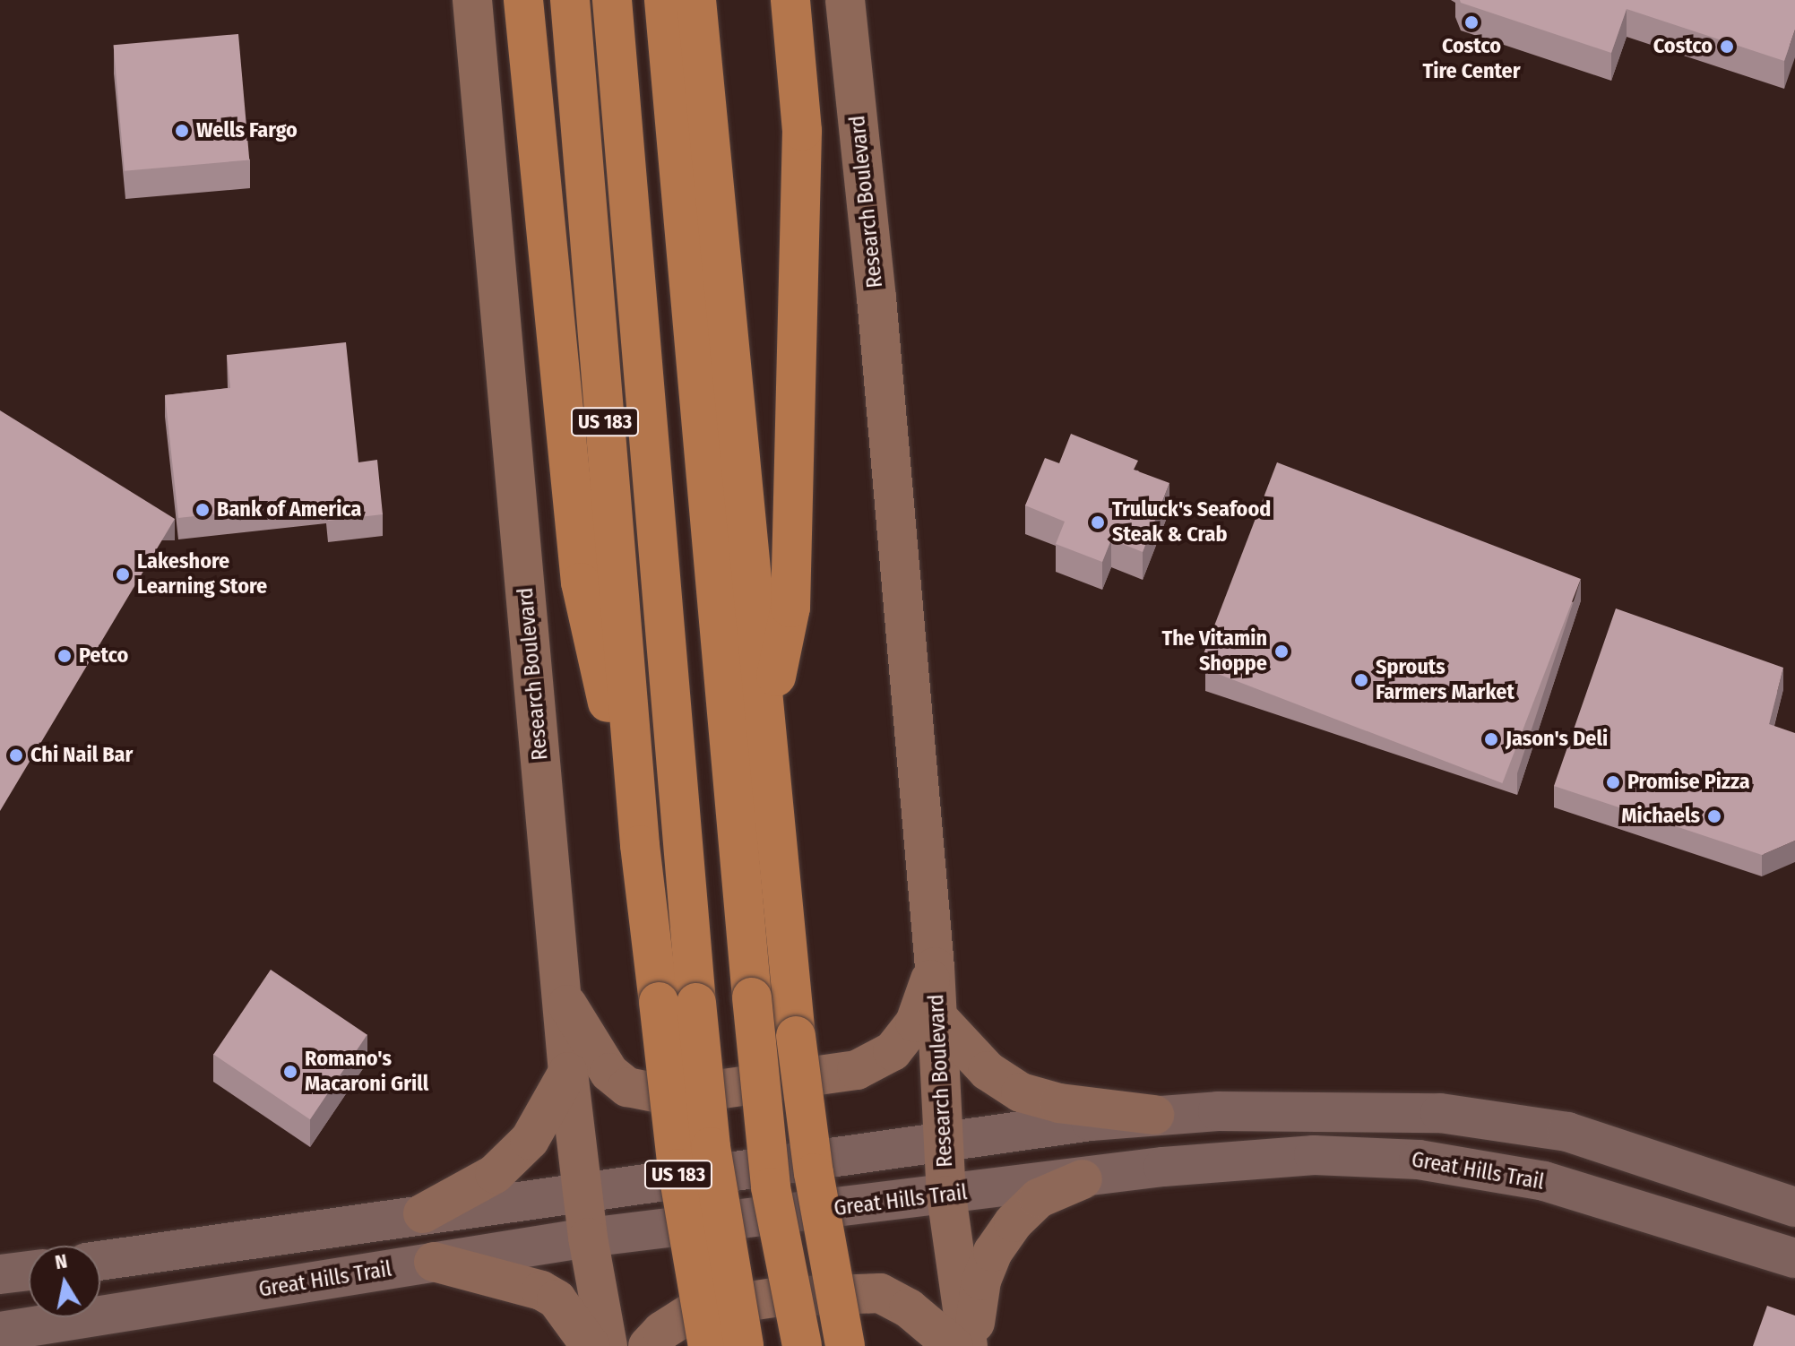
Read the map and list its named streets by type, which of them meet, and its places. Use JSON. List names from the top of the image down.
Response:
{
  "streets": {
    "highway": ["US 183"],
    "main road": ["Research Boulevard"],
    "street": ["Great Hills Trail"]
  },
  "crossings": [
    ["Research Boulevard", "Great Hills Trail"]
  ],
  "places": [
    "Costco Tire Center",
    "Costco",
    "Wells Fargo",
    "Bank of America",
    "Truluck's Seafood Steak & Crab",
    "Lakeshore Learning Store",
    "The Vitamin Shoppe",
    "Petco",
    "Sprouts Farmers Market",
    "Jason's Deli",
    "Chi Nail Bar",
    "Promise Pizza",
    "Michaels",
    "Romano's Macaroni Grill"
  ],
  "north": "top"
}
